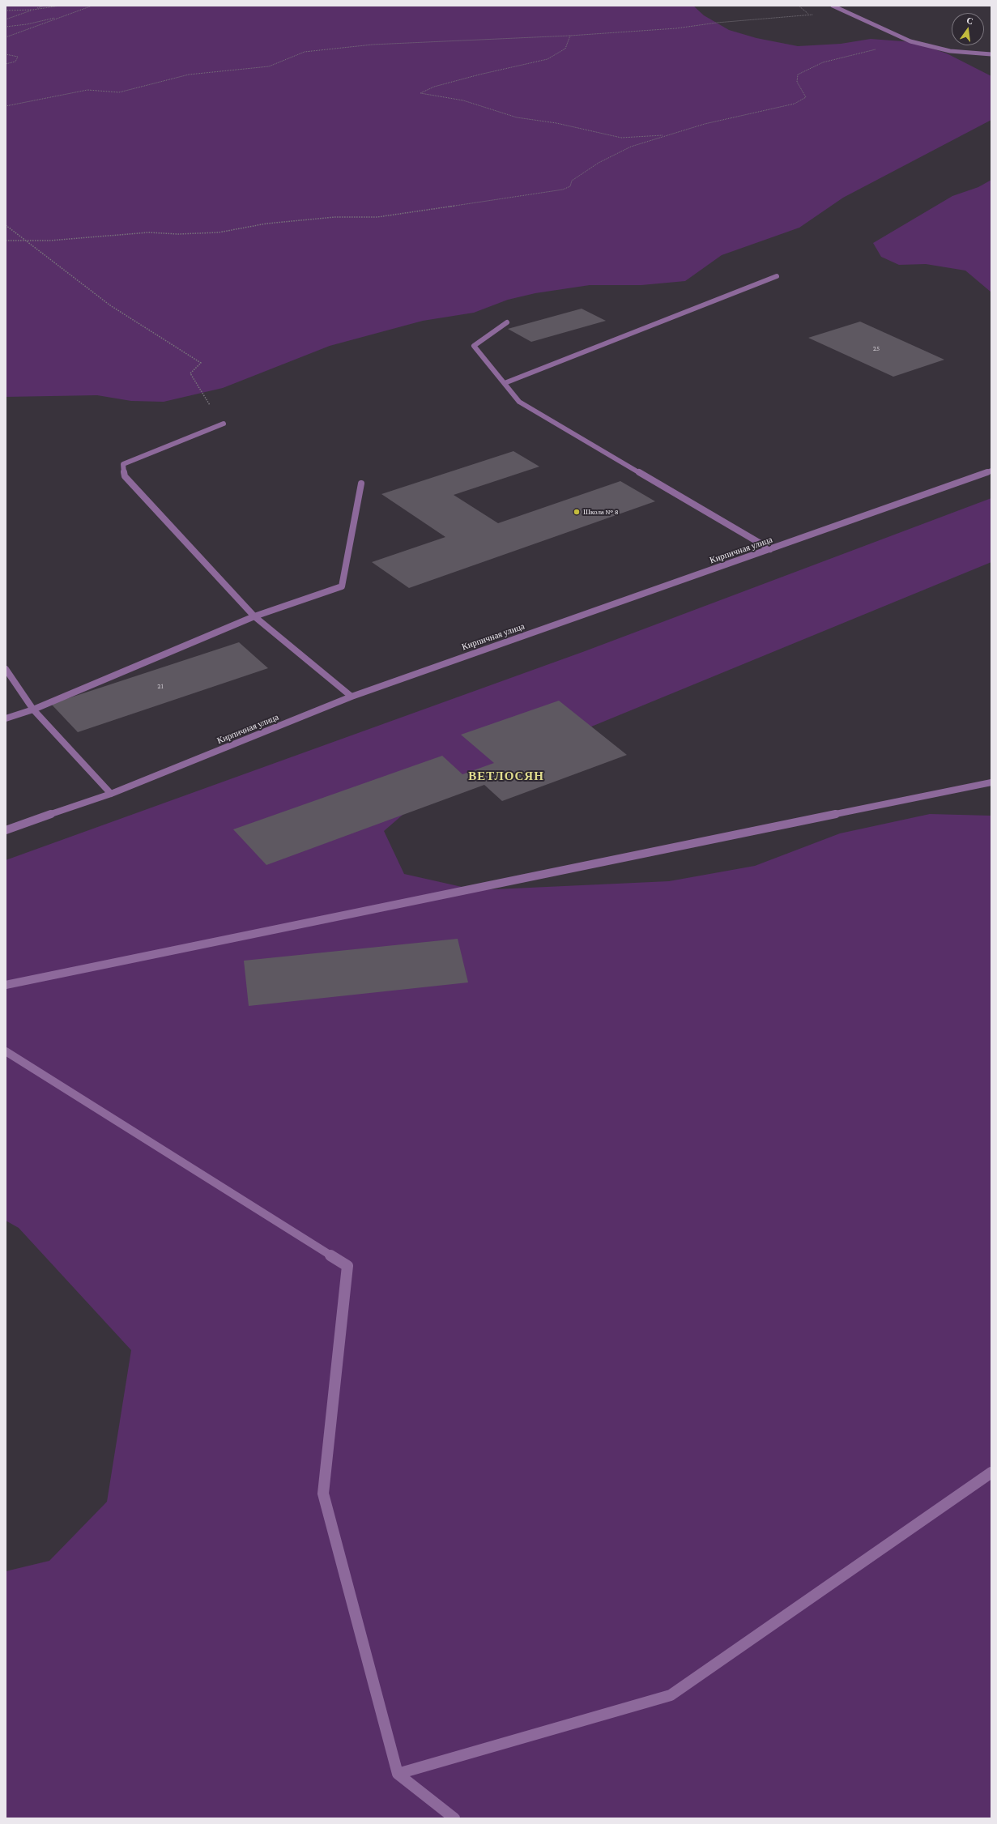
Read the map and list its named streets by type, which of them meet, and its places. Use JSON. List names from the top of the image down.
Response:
{
  "streets": {
    "street": ["Кирпичная улица"]
  },
  "districts": ["ВЕТЛОСЯН"],
  "places": ["Школа № 8"],
  "house_numbers": ["25", "21"],
  "north": "top"
}
